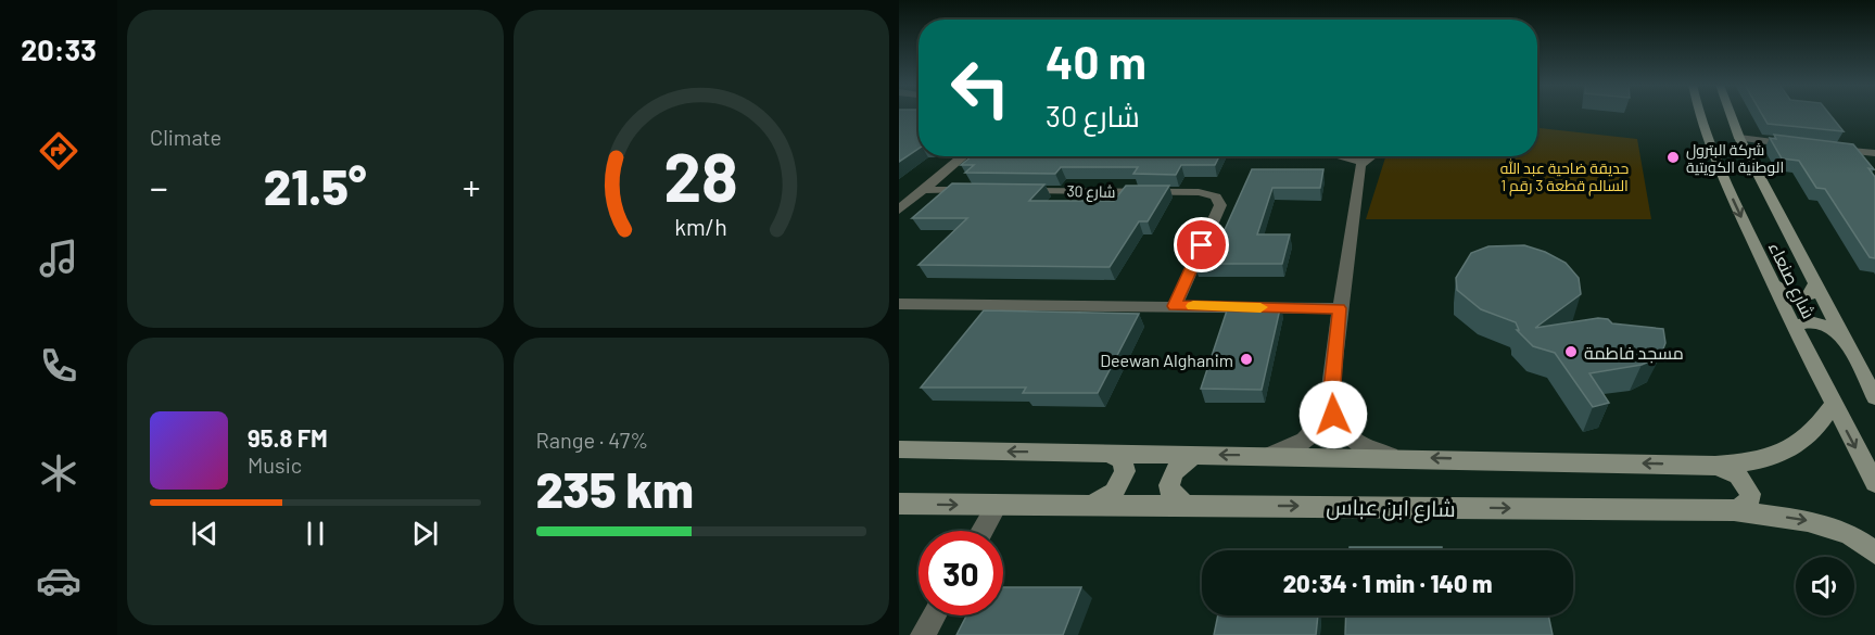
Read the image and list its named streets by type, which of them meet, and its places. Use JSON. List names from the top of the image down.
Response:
{
  "streets": {
    "main road": ["شارع صنعاء", "شارع ابن عباس"],
    "street": ["شارع 30"]
  },
  "parks": ["حديقة ضاحية عبد الله السالم قطعة 3 رقم 1"],
  "places": ["شركة البترول الوطنية الكويتية", "مسجد فاطمة", "Deewan Alghanim"],
  "page": {
    "tabs": "20:33",
    "tile": [
      "Climate",
      ["Range · 47%", "235 km"]
    ],
    "turn": ["40 m", "شارع 30"],
    "heat": ["−", "21.5°", "+"],
    "song": ["95.8 FM", "Music"],
    "limit": "30",
    "trip": "20:34 · 1 min · 140 m",
    "gauge": ["28", "km/h"]
  }
}
